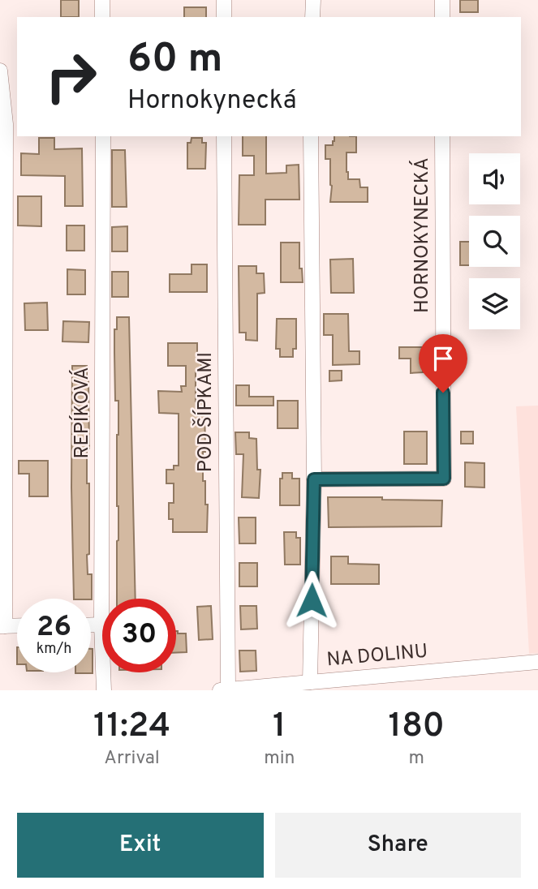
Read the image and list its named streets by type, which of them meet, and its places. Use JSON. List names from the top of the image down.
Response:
{
  "streets": {
    "street": [
      "HORNOKYNECKÁ",
      "POD ŠÍPKAMI",
      "REPÍKOVÁ",
      "NA DOLINU"
    ]
  },
  "crossings": [
    ["POD ŠÍPKAMI", "NA DOLINU"]
  ],
  "page": {
    "turn": ["60 m", "Hornokynecká"],
    "speed": "26 km/h",
    "limit": "30",
    "eta": [
      "11:24",
      "Arrival",
      "1",
      "min",
      "180",
      "m"
    ],
    "buttons": ["Exit", "Share"]
  }
}
